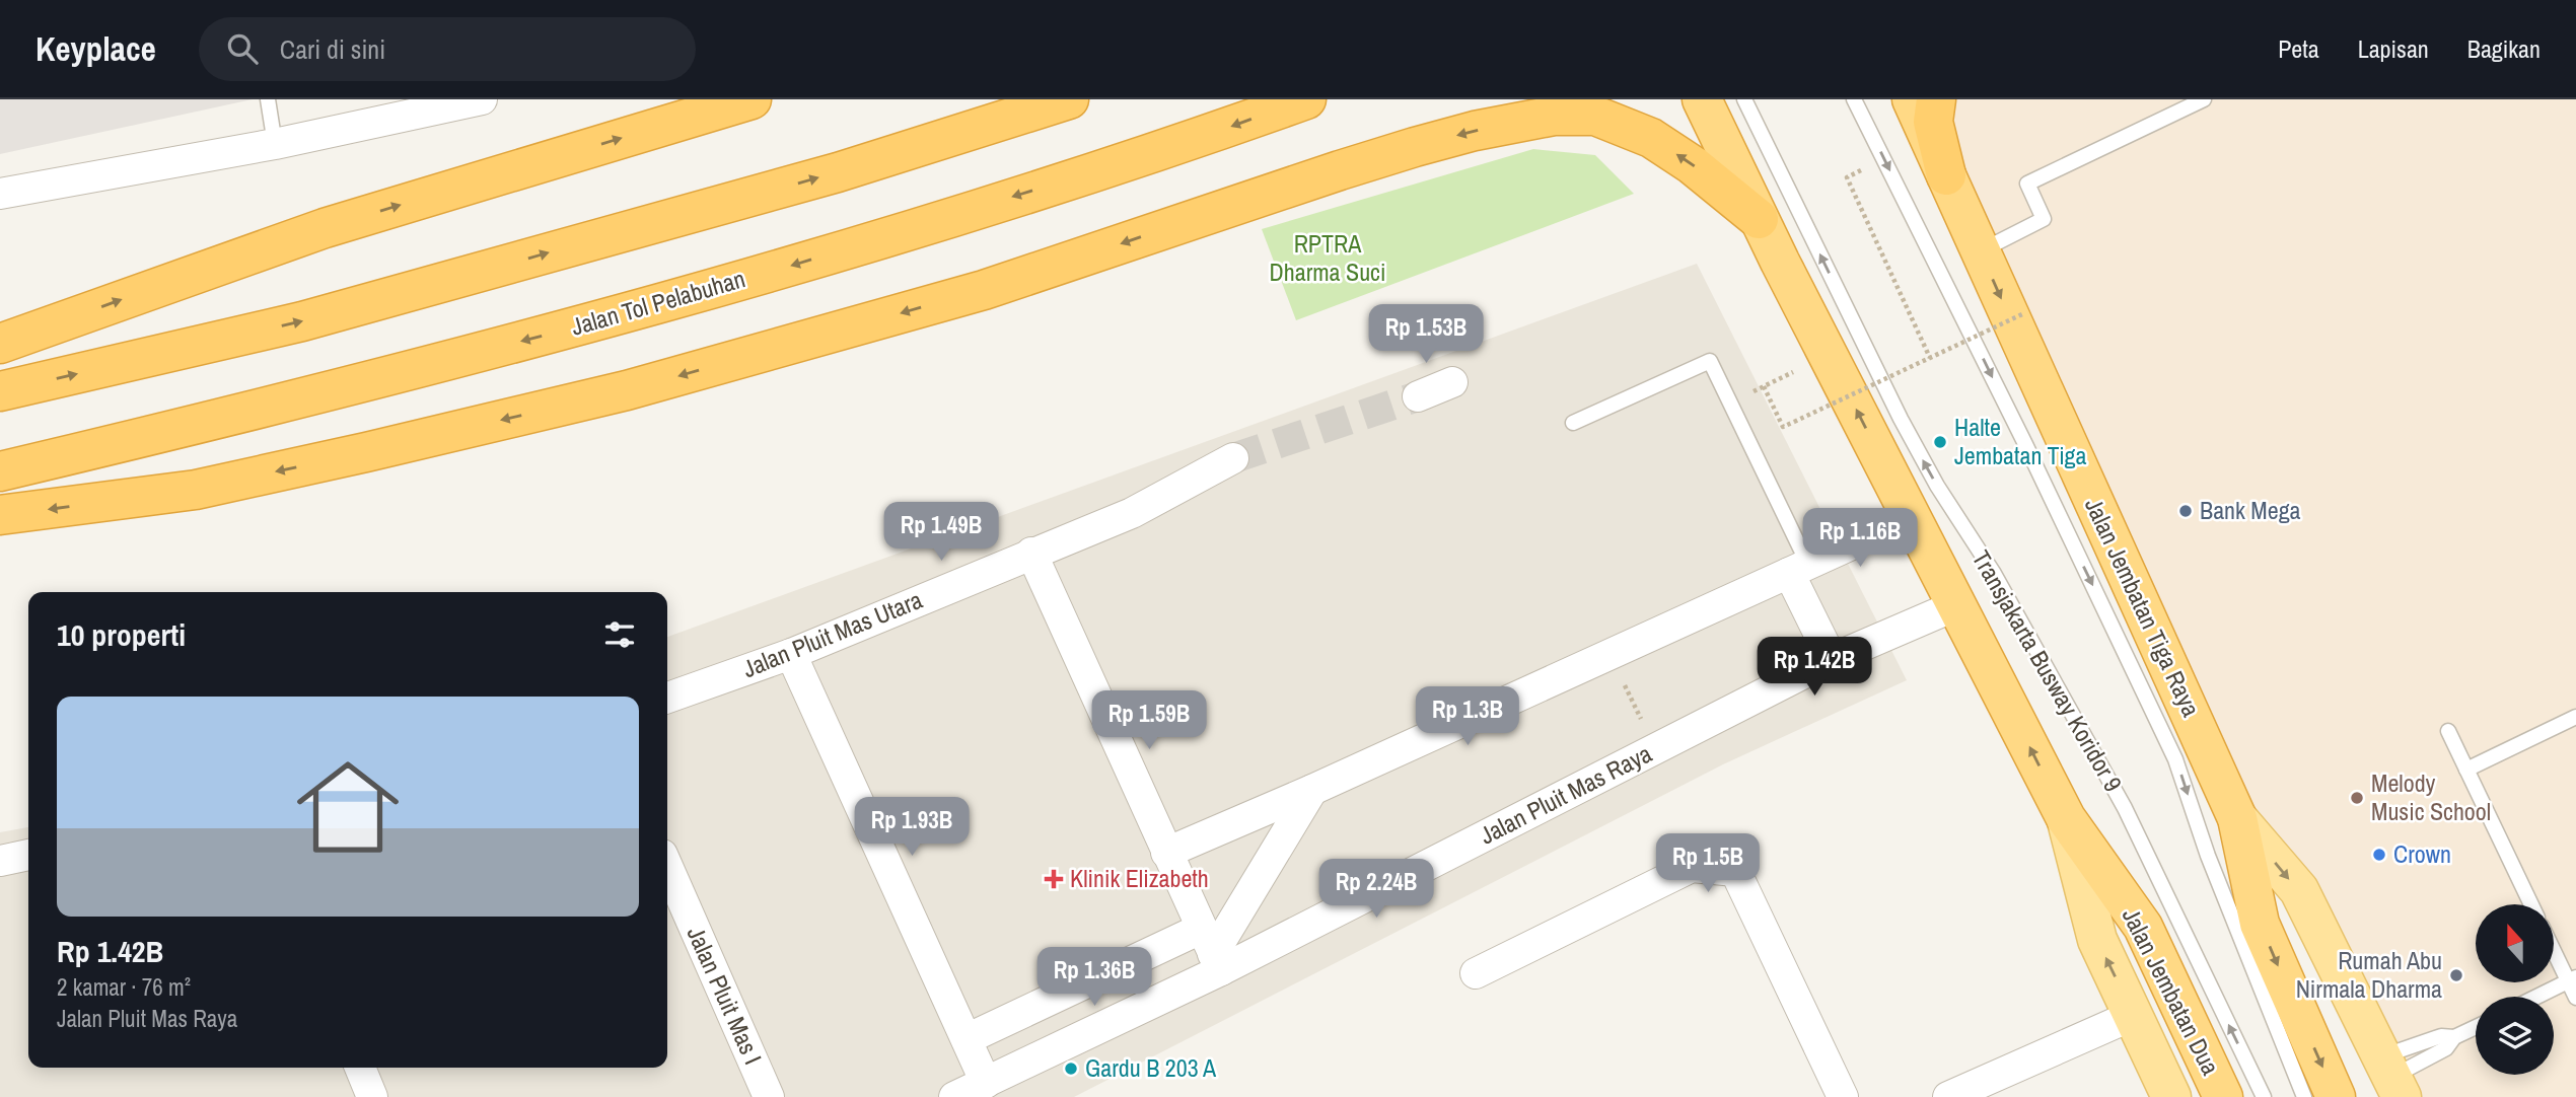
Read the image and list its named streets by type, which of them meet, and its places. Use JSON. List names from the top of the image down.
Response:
{
  "streets": {
    "highway": ["Jalan Tol Pelabuhan", "Jalan Jembatan Tiga Raya", "Jalan Jembatan Dua"],
    "street": ["Jalan Pluit Mas Utara", "Jalan Pluit Mas Raya", "Jalan Pluit Mas I"],
    "lane": ["Transjakarta Busway Koridor 9"]
  },
  "parks": ["RPTRA Dharma Suci"],
  "places": {
    "other": [
      "Halte Jembatan Tiga",
      "Bank Mega",
      "Melody Music School",
      "Crown",
      "Rumah Abu Nirmala Dharma",
      "Gardu B 203 A"
    ],
    "health": ["Klinik Elizabeth"]
  },
  "north": "top",
  "page": {
    "header": "Keyplace",
    "search": "Cari di sini",
    "nav": ["Peta", "Lapisan", "Bagikan"],
    "price": [
      "Rp 1.53B",
      "Rp 1.49B",
      "Rp 1.16B",
      "Rp 1.42B",
      "Rp 1.3B",
      "Rp 1.59B",
      "Rp 1.93B",
      "Rp 1.5B",
      "Rp 2.24B",
      "Rp 1.36B"
    ],
    "heading": "10 properti",
    "list": [
      {
        "name": "Rp 1.42B",
        "note": "2 kamar · 76 m² · Jalan Pluit Mas Raya"
      }
    ]
  }
}
